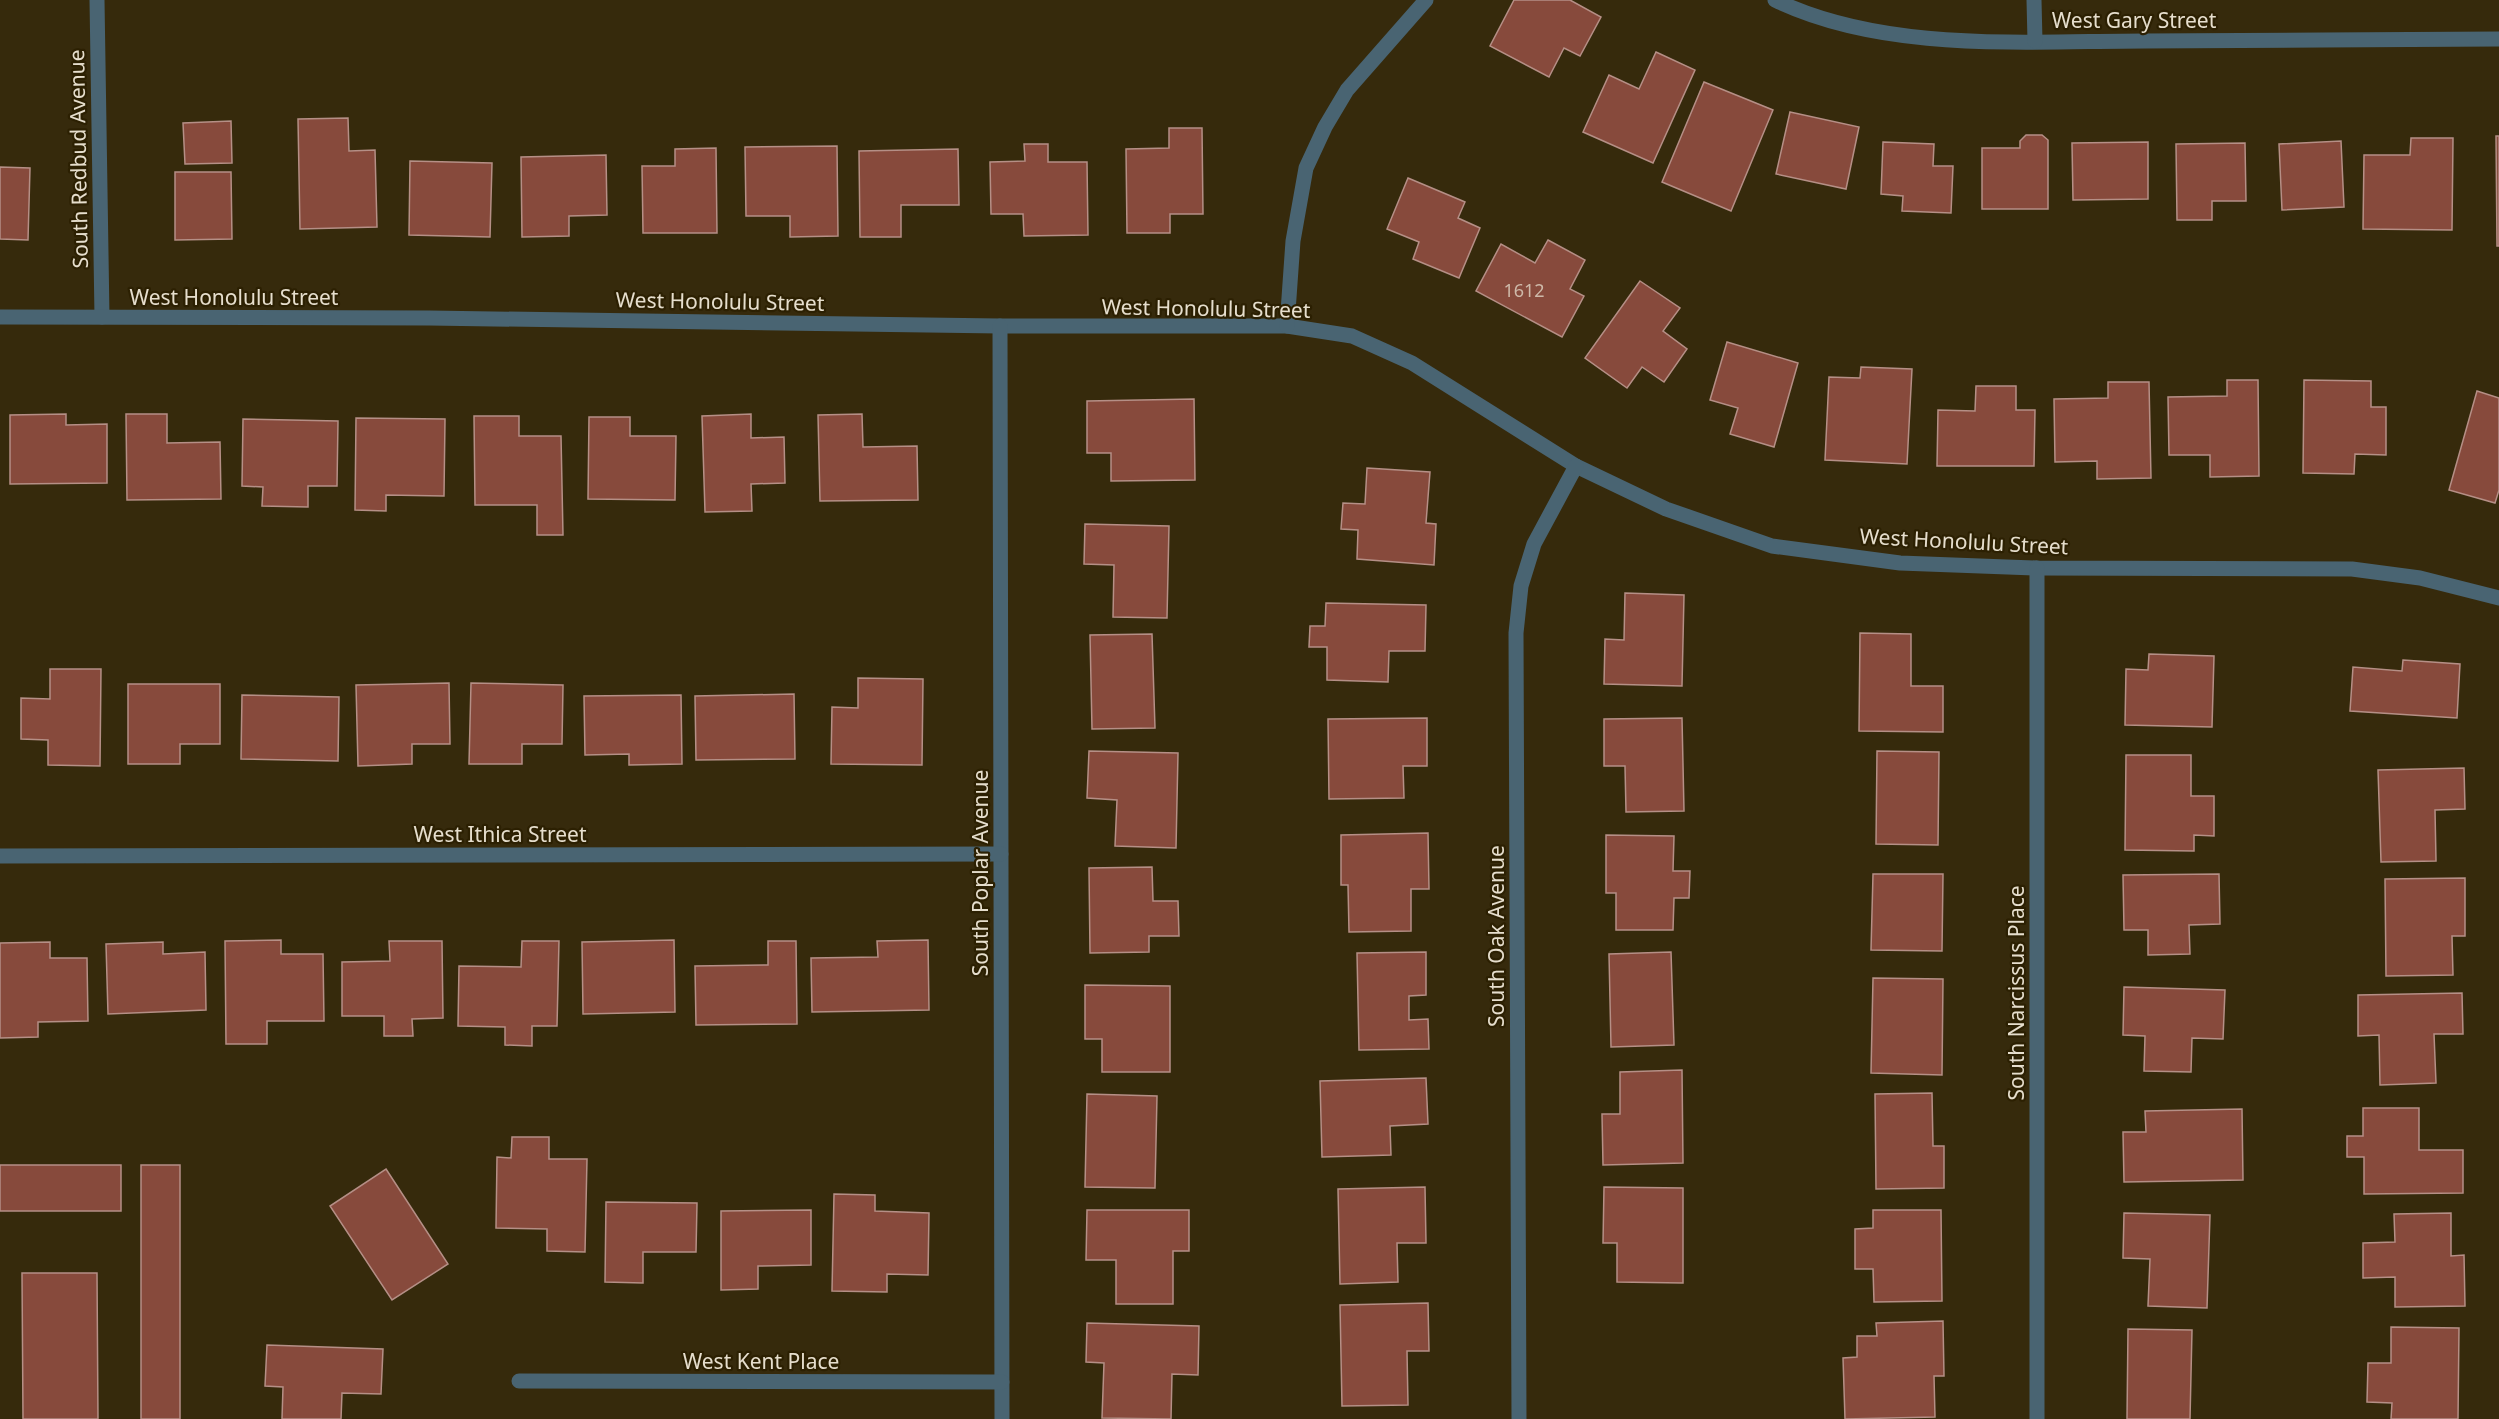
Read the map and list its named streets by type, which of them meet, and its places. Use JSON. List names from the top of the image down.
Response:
{
  "streets": {
    "street": [
      "West Gary Street",
      "South Redbud Avenue",
      "West Honolulu Street",
      "West Ithica Street",
      "South Poplar Avenue",
      "South Oak Avenue",
      "South Narcissus Place",
      "West Kent Place"
    ]
  },
  "crossings": [
    ["South Redbud Avenue", "West Honolulu Street"],
    ["West Honolulu Street", "South Poplar Avenue"],
    ["West Honolulu Street", "South Oak Avenue"],
    ["West Honolulu Street", "South Narcissus Place"],
    ["West Ithica Street", "South Poplar Avenue"],
    ["South Poplar Avenue", "West Kent Place"]
  ],
  "house_numbers": ["1612"]
}
